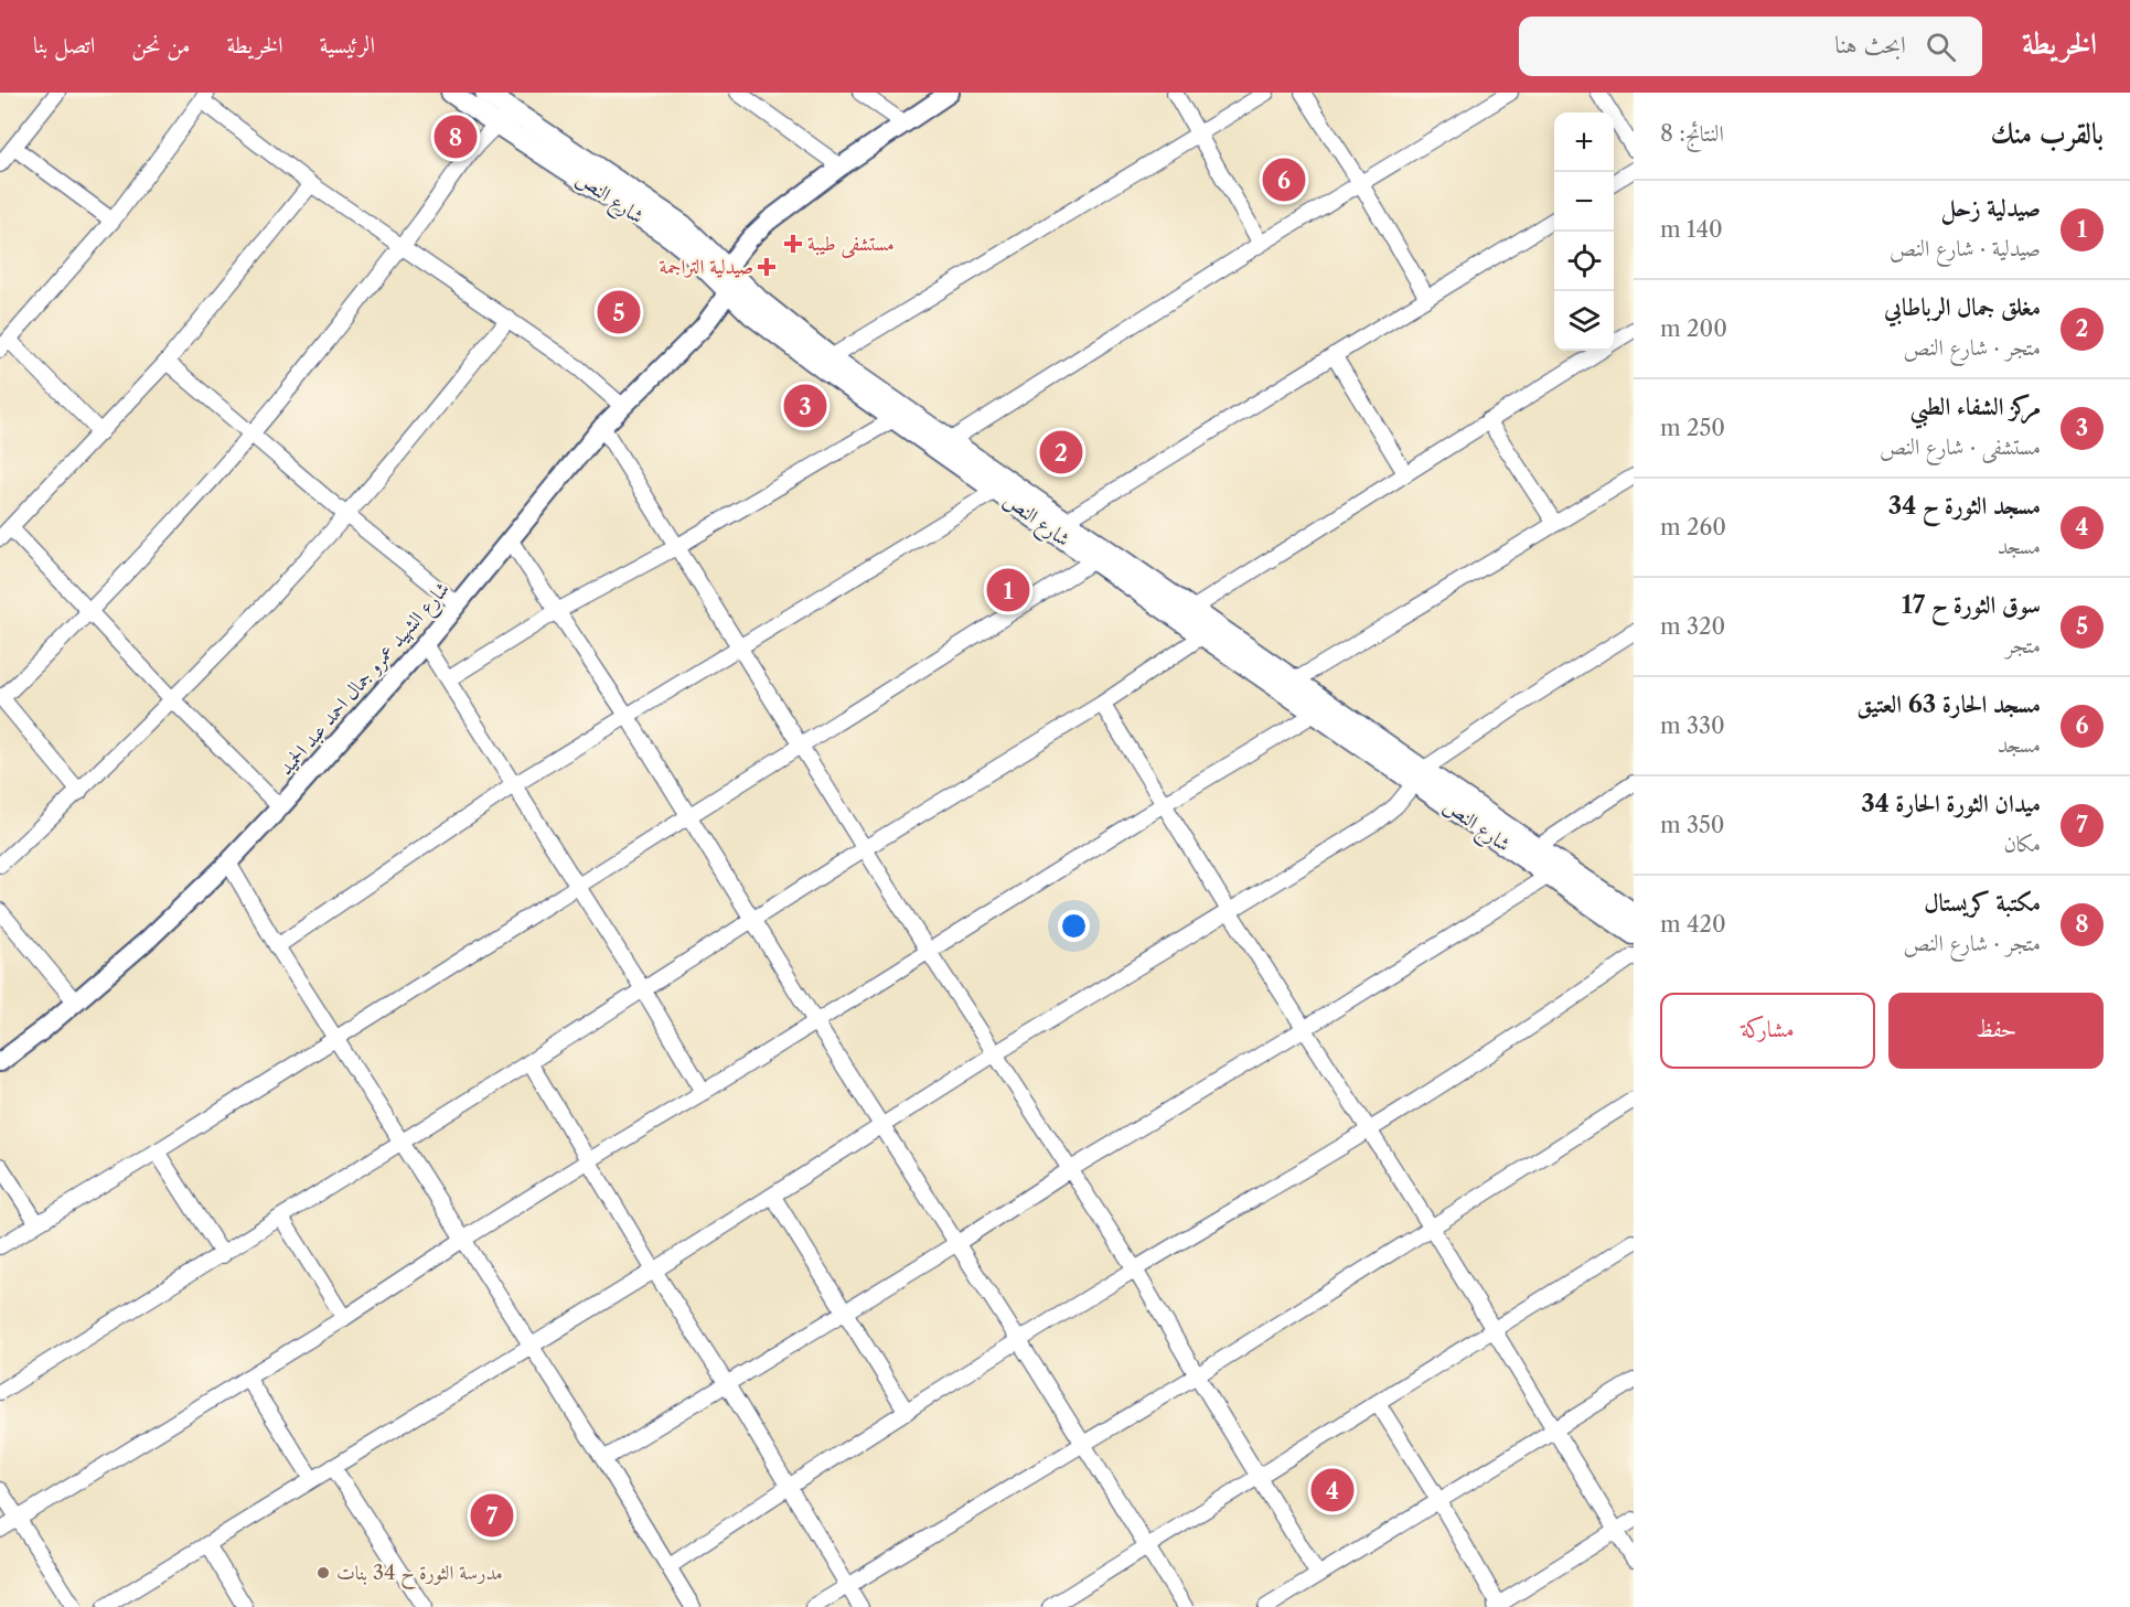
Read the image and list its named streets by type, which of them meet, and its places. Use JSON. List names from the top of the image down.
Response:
{
  "streets": {
    "main road": ["شارع النص"],
    "street": ["شارع الشهيد عمرو جمال احمد عبد الحميد"]
  },
  "crossings": [
    ["شارع النص", "شارع الشهيد عمرو جمال احمد عبد الحميد"]
  ],
  "places": {
    "health": ["مستشفى طيبة", "صيدلية التراجمة"],
    "other": ["مدرسة الثورة ح 34 بنات"]
  },
  "page": {
    "header": "الخريطة",
    "search": "ابحث هنا",
    "nav": [
      "الرئيسية",
      "الخريطة",
      "من نحن",
      "اتصل بنا"
    ],
    "heading": ["بالقرب منك", "النتائج: 8"],
    "map_buttons": ["+", "−"],
    "pins": [
      "8",
      "6",
      "5",
      "3",
      "2",
      "1",
      "4",
      "7"
    ],
    "list": [
      {
        "mark": "1",
        "name": "صيدلية زحل",
        "note": "صيدلية · شارع النص",
        "value": "140 m"
      },
      {
        "mark": "2",
        "name": "مغلق جمال الرباطابي",
        "note": "متجر · شارع النص",
        "value": "200 m"
      },
      {
        "mark": "3",
        "name": "مركز الشفاء الطبي",
        "note": "مستشفى · شارع النص",
        "value": "250 m"
      },
      {
        "mark": "4",
        "name": "مسجد الثورة ح 34",
        "note": "مسجد",
        "value": "260 m"
      },
      {
        "mark": "5",
        "name": "سوق الثورة ح 17",
        "note": "متجر",
        "value": "320 m"
      },
      {
        "mark": "6",
        "name": "مسجد الحارة 63 العتيق",
        "note": "مسجد",
        "value": "330 m"
      },
      {
        "mark": "7",
        "name": "ميدان الثورة الحارة 34",
        "note": "مكان",
        "value": "350 m"
      },
      {
        "mark": "8",
        "name": "مكتبة كريستال",
        "note": "متجر · شارع النص",
        "value": "420 m"
      }
    ],
    "buttons": ["حفظ", "مشاركة"]
  }
}
